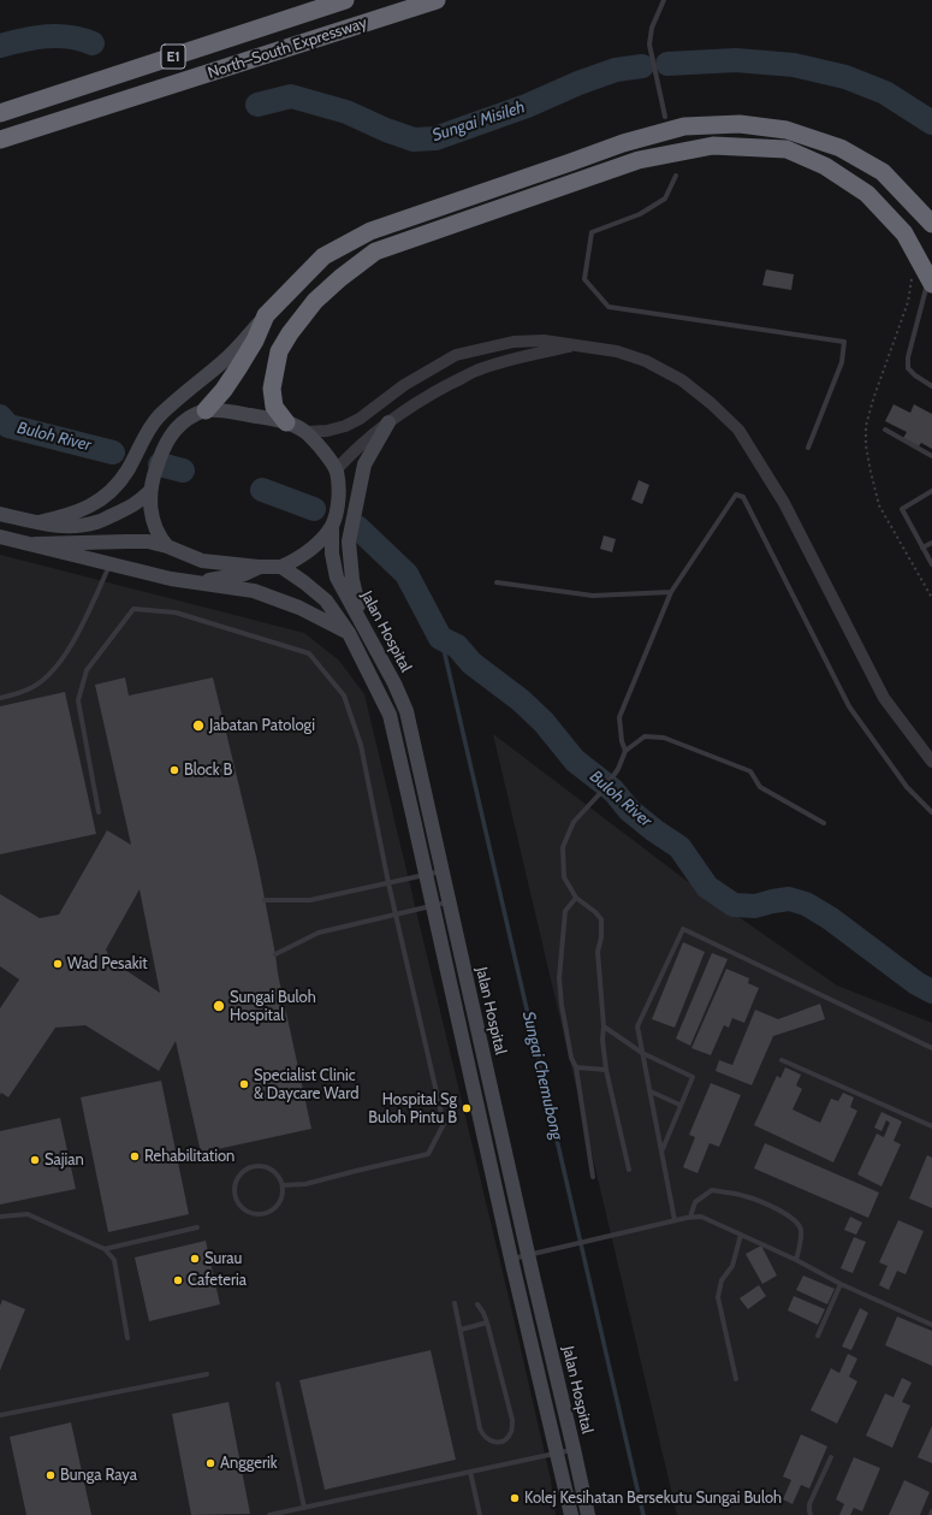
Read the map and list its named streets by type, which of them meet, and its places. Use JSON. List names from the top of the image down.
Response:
{
  "streets": {
    "highway": ["North–South Expressway", "E1"],
    "main road": ["Jalan Hospital"]
  },
  "water": ["Sungai Misileh", "Buloh River", "Sungai Chemubong"],
  "places": [
    "Jabatan Patologi",
    "Block B",
    "Wad Pesakit",
    "Sungai Buloh Hospital",
    "Specialist Clinic & Daycare Ward",
    "Hospital Sg Buloh Pintu B",
    "Rehabilitation",
    "Sajian",
    "Surau",
    "Cafeteria",
    "Anggerik",
    "Bunga Raya",
    "Kolej Kesihatan Bersekutu Sungai Buloh"
  ]
}
